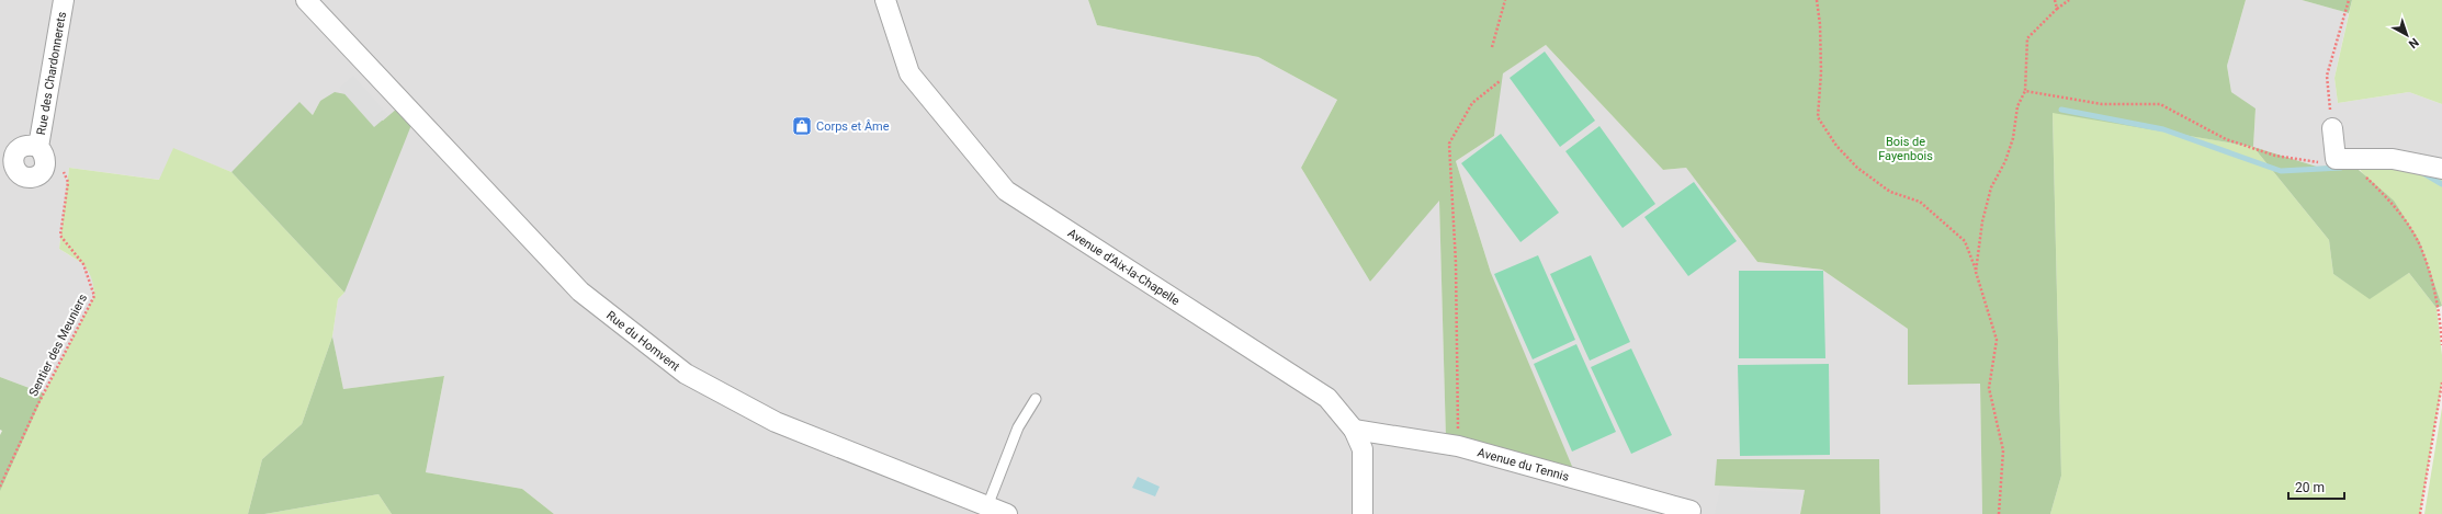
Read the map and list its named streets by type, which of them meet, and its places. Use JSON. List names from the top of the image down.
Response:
{
  "streets": {
    "street": [
      "Rue des Chardonnerets",
      "Avenue d'Aix-la-Chapelle",
      "Rue du Homvent",
      "Avenue du Tennis"
    ],
    "path": ["Sentier des Meuniers"]
  },
  "crossings": [
    ["Avenue d'Aix-la-Chapelle", "Avenue du Tennis"]
  ],
  "parks": ["Bois de Fayenbois"],
  "places": {
    "shop": ["Corps et Âme"]
  },
  "scale_bar": "20 m",
  "north": "bottom right"
}
